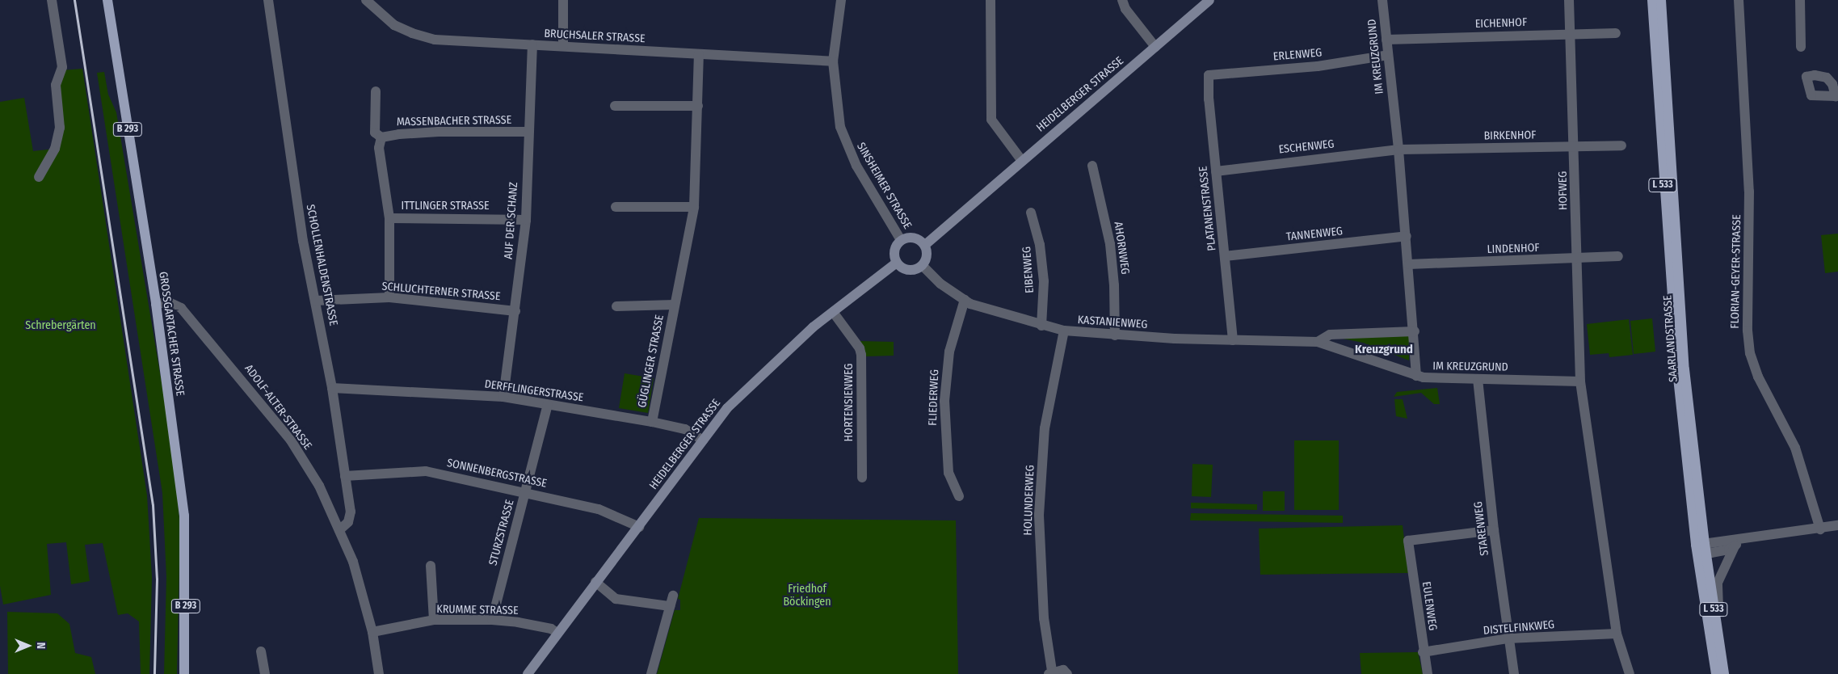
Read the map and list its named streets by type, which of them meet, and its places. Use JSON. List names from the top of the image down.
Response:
{
  "streets": {
    "main road": [
      "HEIDELBERGER STRASSE",
      "B 293",
      "L 533",
      "GROSSGARTACHER STRASSE",
      "SAARLANDSTRASSE"
    ],
    "street": [
      "EICHENHOF",
      "BRUCHSALER STRASSE",
      "ERLENWEG",
      "IM KREUZGRUND",
      "MASSENBACHER STRASSE",
      "BIRKENHOF",
      "ESCHENWEG",
      "SINSHEIMER STRASSE",
      "HOFWEG",
      "ITTLINGER STRASSE",
      "PLATANENSTRASSE",
      "AUF DER SCHANZ",
      "TANNENWEG",
      "AHORNWEG",
      "LINDENHOF",
      "SCHOLLENHALDENSTRASSE",
      "EIBENWEG",
      "FLORIAN-GEYER-STRASSE",
      "SCHLUCHTERNER STRASSE",
      "KASTANIENWEG",
      "GÜGLINGER STRASSE",
      "DERFFLINGERSTRASSE",
      "FLIEDERWEG",
      "HORTENSIENWEG",
      "ADOLF-ALTER-STRASSE",
      "SONNENBERGSTRASSE",
      "HOLUNDERWEG",
      "STARENWEG",
      "STURZSTRASSE",
      "EULENWEG",
      "KRUMME STRASSE",
      "DISTELFINKWEG"
    ]
  },
  "crossings": [
    ["EICHENHOF", "IM KREUZGRUND"],
    ["EICHENHOF", "HOFWEG"],
    ["BRUCHSALER STRASSE", "SINSHEIMER STRASSE"],
    ["BRUCHSALER STRASSE", "AUF DER SCHANZ"],
    ["BRUCHSALER STRASSE", "GÜGLINGER STRASSE"],
    ["ERLENWEG", "IM KREUZGRUND"],
    ["ERLENWEG", "PLATANENSTRASSE"],
    ["IM KREUZGRUND", "BIRKENHOF"],
    ["IM KREUZGRUND", "ESCHENWEG"],
    ["IM KREUZGRUND", "HOFWEG"],
    ["IM KREUZGRUND", "TANNENWEG"],
    ["IM KREUZGRUND", "LINDENHOF"],
    ["IM KREUZGRUND", "KASTANIENWEG"],
    ["IM KREUZGRUND", "STARENWEG"],
    ["HEIDELBERGER STRASSE", "SINSHEIMER STRASSE"],
    ["HEIDELBERGER STRASSE", "KASTANIENWEG"],
    ["HEIDELBERGER STRASSE", "DERFFLINGERSTRASSE"],
    ["HEIDELBERGER STRASSE", "HORTENSIENWEG"],
    ["HEIDELBERGER STRASSE", "SONNENBERGSTRASSE"],
    ["HEIDELBERGER STRASSE", "KRUMME STRASSE"],
    ["MASSENBACHER STRASSE", "AUF DER SCHANZ"],
    ["BIRKENHOF", "ESCHENWEG"],
    ["BIRKENHOF", "HOFWEG"],
    ["ESCHENWEG", "PLATANENSTRASSE"],
    ["SINSHEIMER STRASSE", "KASTANIENWEG"],
    ["HOFWEG", "LINDENHOF"],
    ["ITTLINGER STRASSE", "AUF DER SCHANZ"],
    ["PLATANENSTRASSE", "TANNENWEG"],
    ["PLATANENSTRASSE", "KASTANIENWEG"],
    ["AUF DER SCHANZ", "SCHLUCHTERNER STRASSE"],
    ["AUF DER SCHANZ", "DERFFLINGERSTRASSE"],
    ["AHORNWEG", "KASTANIENWEG"],
    ["SCHOLLENHALDENSTRASSE", "SCHLUCHTERNER STRASSE"],
    ["SCHOLLENHALDENSTRASSE", "DERFFLINGERSTRASSE"],
    ["SCHOLLENHALDENSTRASSE", "ADOLF-ALTER-STRASSE"],
    ["SCHOLLENHALDENSTRASSE", "SONNENBERGSTRASSE"],
    ["EIBENWEG", "KASTANIENWEG"],
    ["KASTANIENWEG", "FLIEDERWEG"],
    ["KASTANIENWEG", "HOLUNDERWEG"],
    ["GROSSGARTACHER STRASSE", "ADOLF-ALTER-STRASSE"],
    ["GÜGLINGER STRASSE", "DERFFLINGERSTRASSE"],
    ["DERFFLINGERSTRASSE", "STURZSTRASSE"],
    ["ADOLF-ALTER-STRASSE", "KRUMME STRASSE"],
    ["SONNENBERGSTRASSE", "STURZSTRASSE"],
    ["STARENWEG", "EULENWEG"],
    ["STARENWEG", "DISTELFINKWEG"],
    ["STURZSTRASSE", "KRUMME STRASSE"],
    ["EULENWEG", "DISTELFINKWEG"]
  ],
  "districts": ["Kreuzgrund"],
  "parks": ["Schrebergärten", "Friedhof Böckingen"],
  "north": "right"
}
